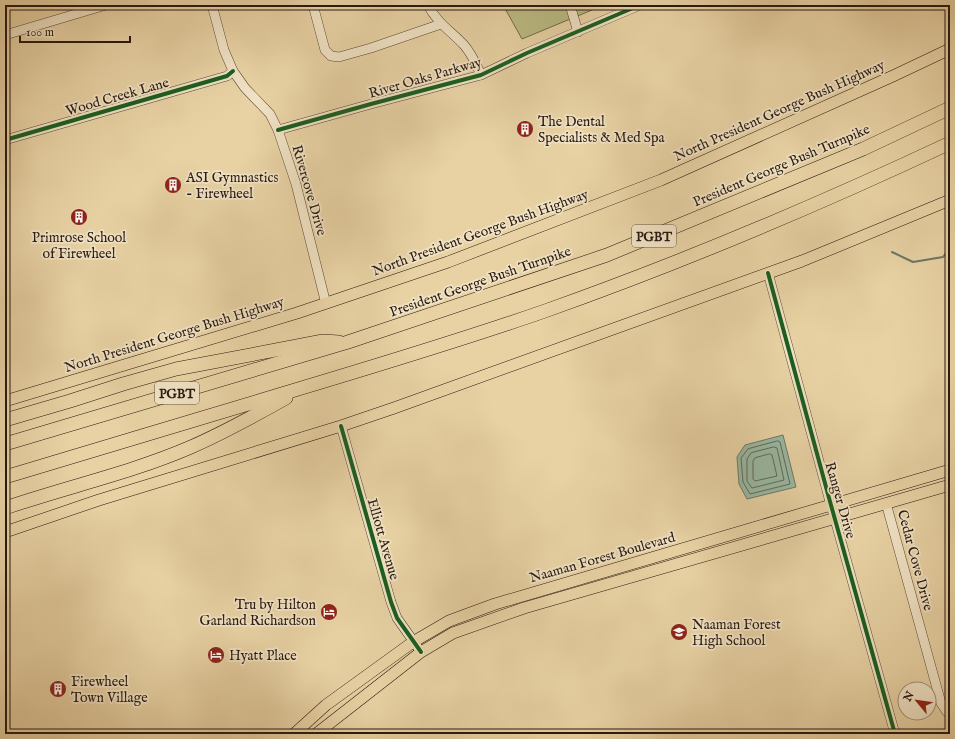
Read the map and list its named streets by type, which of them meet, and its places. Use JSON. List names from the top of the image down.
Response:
{
  "streets": {
    "highway": ["President George Bush Turnpike", "PGBT"],
    "main road": ["North President George Bush Highway", "Naaman Forest Boulevard"],
    "street": [
      "River Oaks Parkway",
      "Wood Creek Lane",
      "Rivercove Drive",
      "Ranger Drive",
      "Elliott Avenue",
      "Cedar Cove Drive"
    ]
  },
  "crossings": [
    ["River Oaks Parkway", "Rivercove Drive"],
    ["Wood Creek Lane", "Rivercove Drive"],
    ["North President George Bush Highway", "Rivercove Drive"],
    ["Ranger Drive", "Naaman Forest Boulevard"],
    ["Elliott Avenue", "Naaman Forest Boulevard"],
    ["Naaman Forest Boulevard", "Cedar Cove Drive"]
  ],
  "places": {
    "building": [
      "The Dental Specialists & Med Spa",
      "ASI Gymnastics - Firewheel",
      "Primrose School of Firewheel",
      "Firewheel Town Village"
    ],
    "hotel": ["Tru by Hilton Garland Richardson", "Hyatt Place"],
    "school or university": ["Naaman Forest High School"]
  },
  "scale_bar": "100 m",
  "north": "top left"
}
